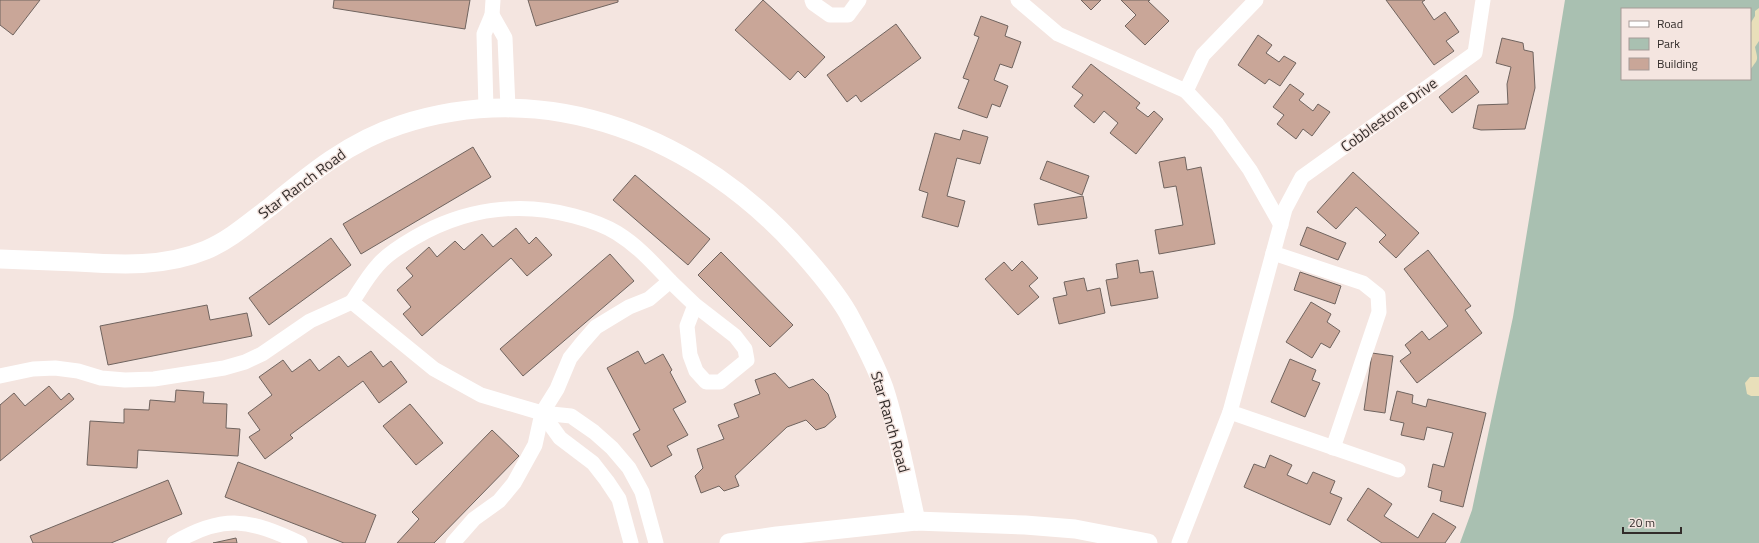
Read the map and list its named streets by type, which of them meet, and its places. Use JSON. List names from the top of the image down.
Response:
{
  "streets": {
    "street": ["Cobblestone Drive", "Star Ranch Road"]
  },
  "legend": ["Road", "Park", "Building"],
  "scale_bar": "20 m"
}
